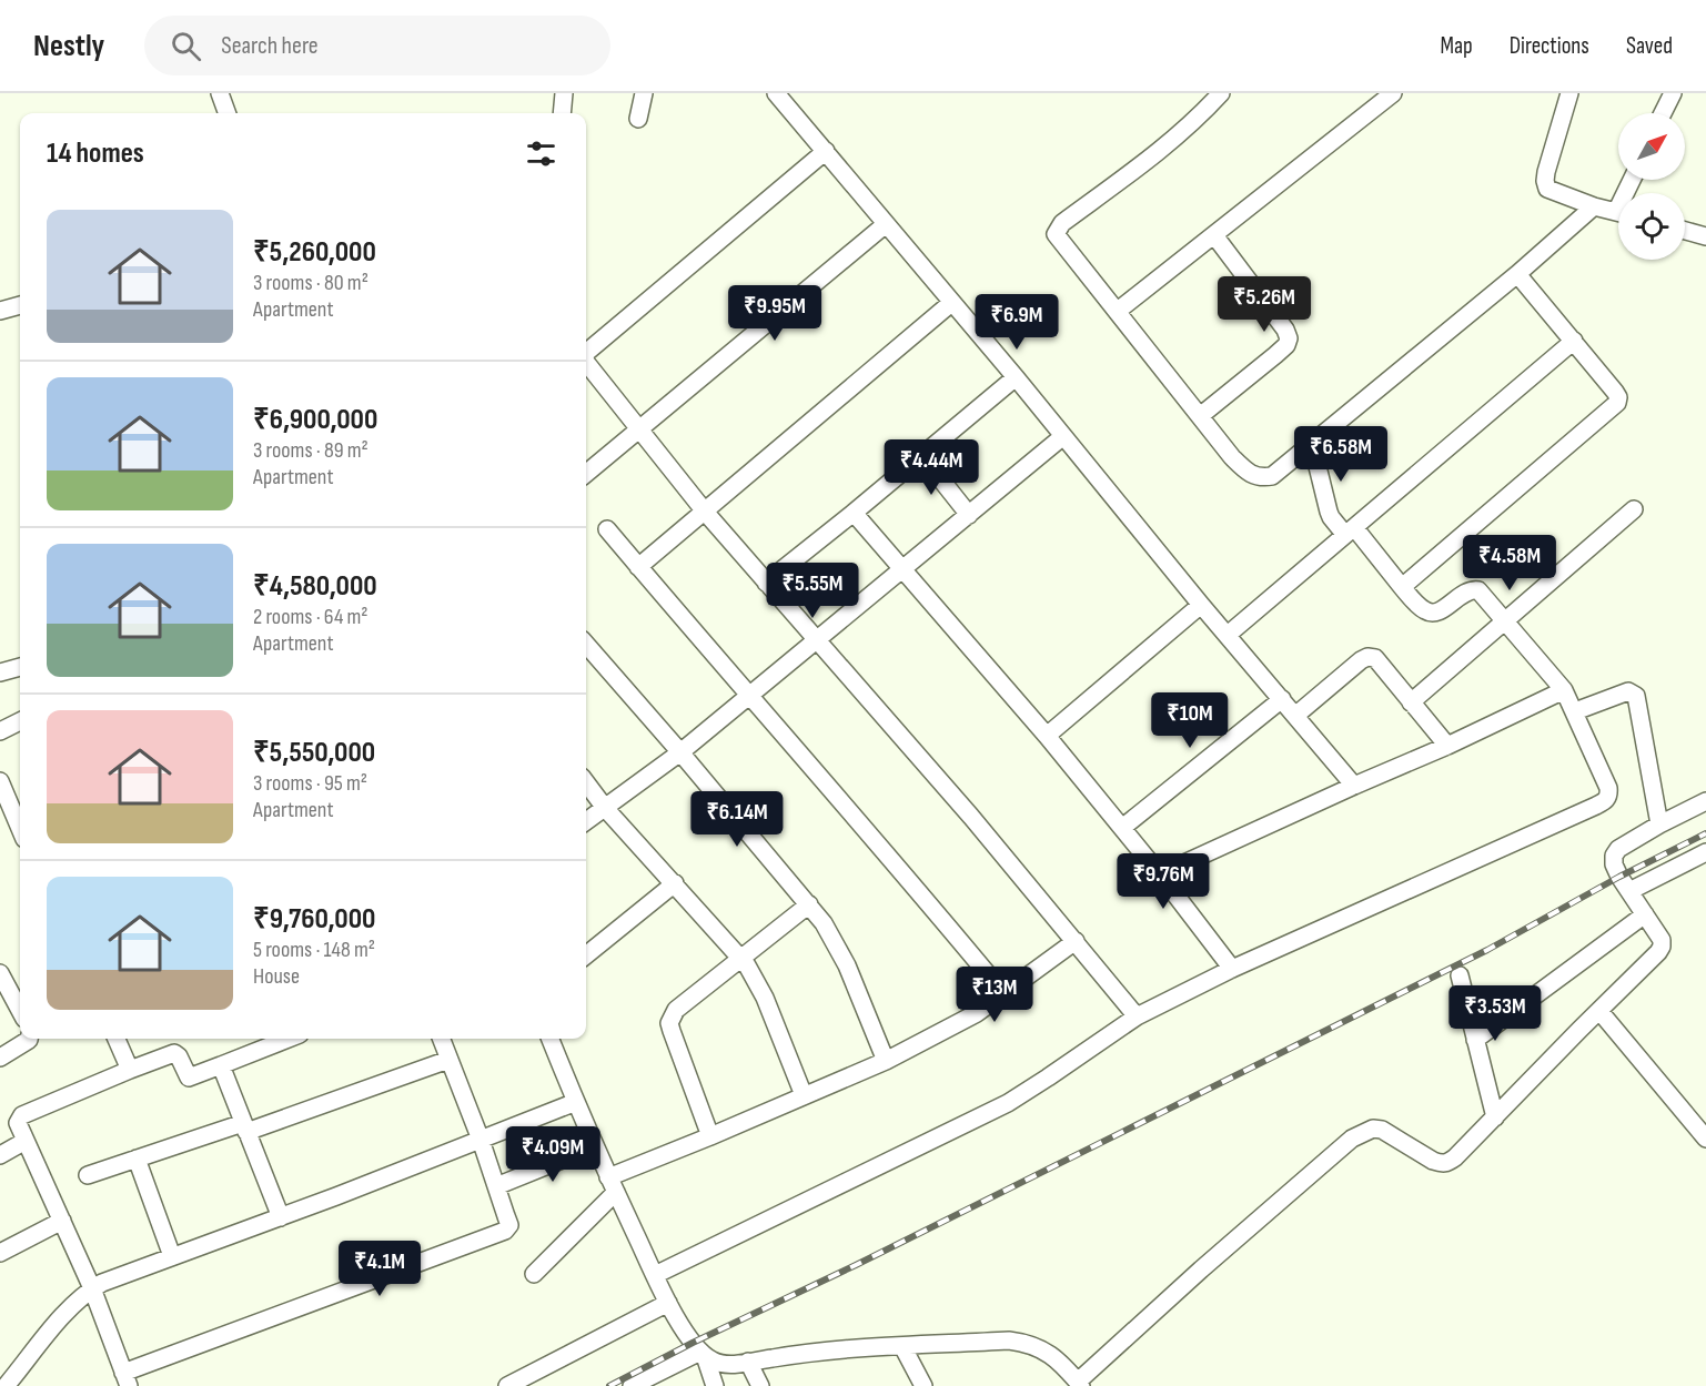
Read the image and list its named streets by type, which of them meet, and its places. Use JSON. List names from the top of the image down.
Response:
{
  "north": "top right",
  "page": {
    "header": "Nestly",
    "search": "Search here",
    "nav": ["Map", "Directions", "Saved"],
    "heading": "14 homes",
    "list": [
      {
        "name": "₹5,260,000",
        "note": "3 rooms · 80 m² · Apartment"
      },
      {
        "name": "₹6,900,000",
        "note": "3 rooms · 89 m² · Apartment"
      },
      {
        "name": "₹4,580,000",
        "note": "2 rooms · 64 m² · Apartment"
      },
      {
        "name": "₹5,550,000",
        "note": "3 rooms · 95 m² · Apartment"
      },
      {
        "name": "₹9,760,000",
        "note": "5 rooms · 148 m² · House"
      }
    ],
    "price": [
      "₹5.26M",
      "₹9.95M",
      "₹6.9M",
      "₹6.58M",
      "₹4.44M",
      "₹4.58M",
      "₹5.55M",
      "₹10M",
      "₹6.14M",
      "₹9.76M",
      "₹13M",
      "₹3.53M",
      "₹4.09M",
      "₹4.1M"
    ]
  }
}
